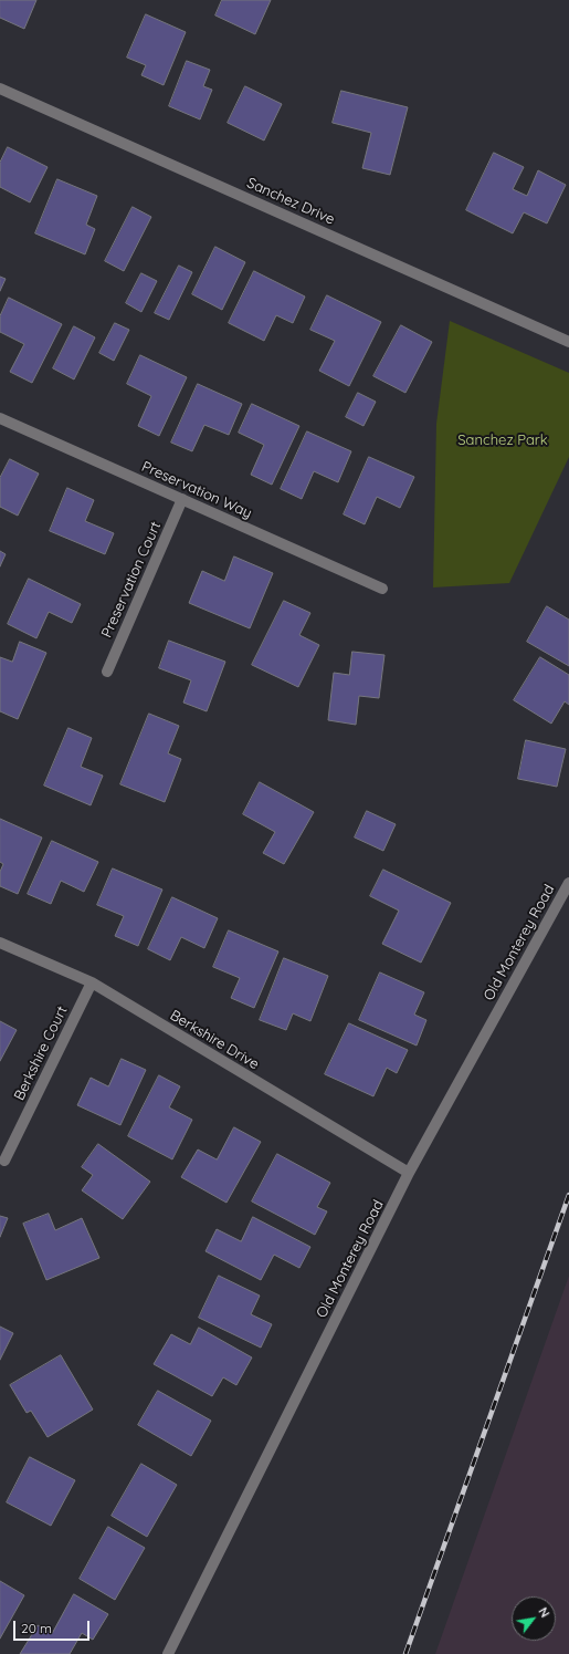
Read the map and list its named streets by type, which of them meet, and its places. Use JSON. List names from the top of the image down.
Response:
{
  "streets": {
    "street": [
      "Sanchez Drive",
      "Preservation Way",
      "Preservation Court",
      "Old Monterey Road",
      "Berkshire Drive",
      "Berkshire Court"
    ]
  },
  "crossings": [
    ["Preservation Way", "Preservation Court"],
    ["Old Monterey Road", "Berkshire Drive"],
    ["Berkshire Drive", "Berkshire Court"]
  ],
  "parks": ["Sanchez Park"],
  "scale_bar": "20 m",
  "north": "top right"
}
